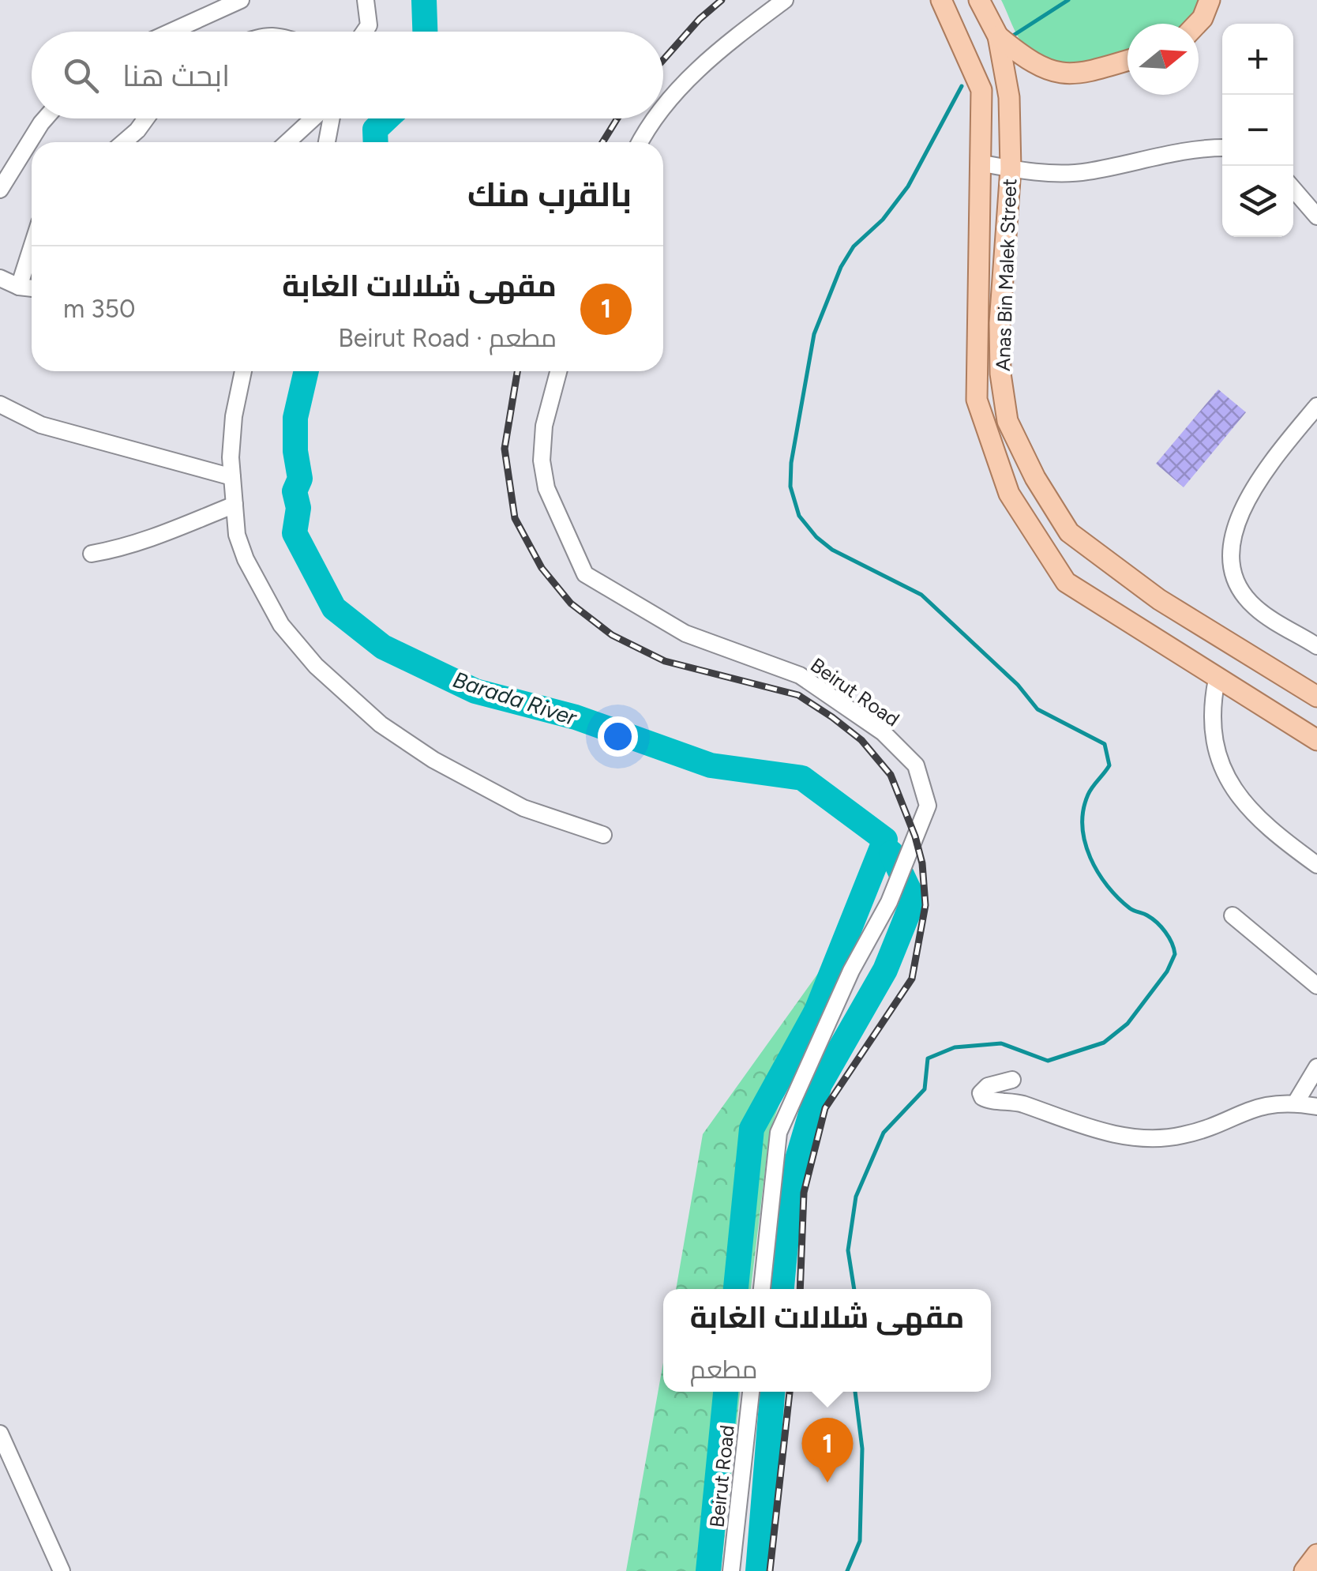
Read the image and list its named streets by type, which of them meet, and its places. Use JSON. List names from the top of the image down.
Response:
{
  "streets": {
    "main road": ["Anas Bin Malek Street"],
    "street": ["Beirut Road"]
  },
  "water": ["Barada River"],
  "north": "right",
  "page": {
    "map_buttons": ["+", "−"],
    "search": "ابحث هنا",
    "heading": "بالقرب منك",
    "list": [
      {
        "mark": "1",
        "name": "مقهى شلالات الغابة",
        "note": "مطعم · Beirut Road",
        "value": "350 m"
      }
    ],
    "popup": ["مقهى شلالات الغابة", "مطعم"],
    "pins": "1"
  }
}
